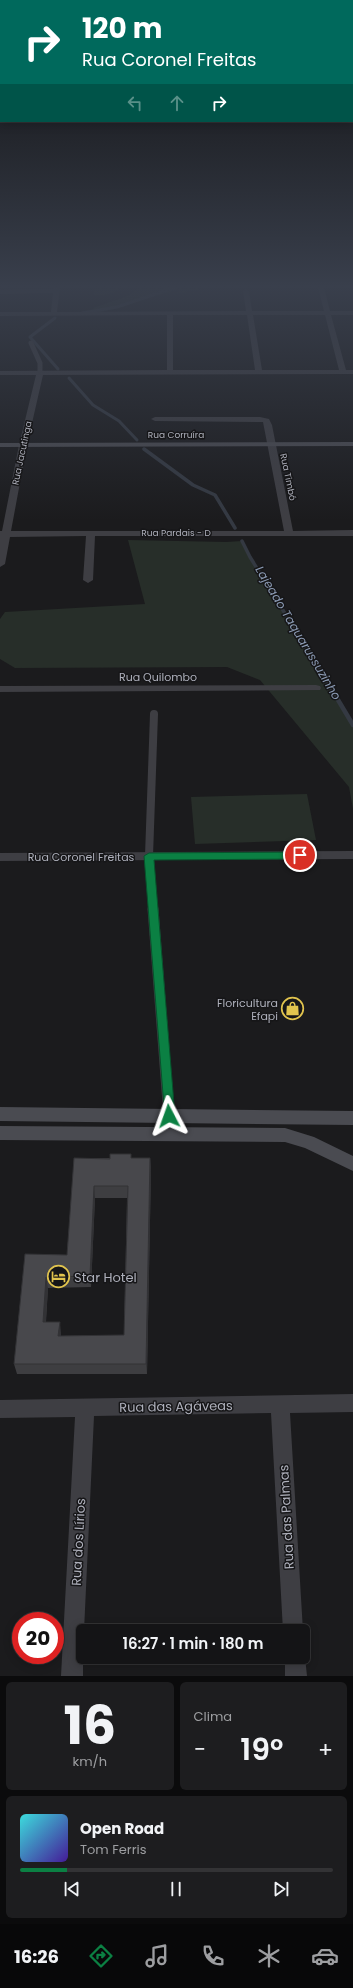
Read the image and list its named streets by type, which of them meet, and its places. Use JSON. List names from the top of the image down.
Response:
{
  "streets": {
    "main road": ["Rua Corruíra"],
    "street": [
      "Rua Jacutinga",
      "Rua Timbó",
      "Rua Pardais - D",
      "Rua Quilombo",
      "Rua Coronel Freitas",
      "Rua das Agáveas",
      "Rua das Palmas",
      "Rua dos Lírios"
    ]
  },
  "crossings": [
    ["Rua Corruíra", "Rua Jacutinga"],
    ["Rua Corruíra", "Rua Timbó"],
    ["Rua Jacutinga", "Rua Pardais - D"],
    ["Rua Timbó", "Rua Pardais - D"],
    ["Rua das Agáveas", "Rua das Palmas"],
    ["Rua das Agáveas", "Rua dos Lírios"]
  ],
  "water": ["Lajeado Taquarussuzinho"],
  "places": {
    "shop": ["Floricultura Efapi"],
    "hotel": ["Star Hotel"]
  },
  "page": {
    "turn": ["120 m", "Rua Coronel Freitas"],
    "limit": "20",
    "trip": "16:27 · 1 min · 180 m",
    "tile": [
      ["16", "km/h"],
      "Clima"
    ],
    "heat": ["−", "19°", "+"],
    "song": ["Open Road", "Tom Ferris"],
    "tabs": "16:26"
  }
}
